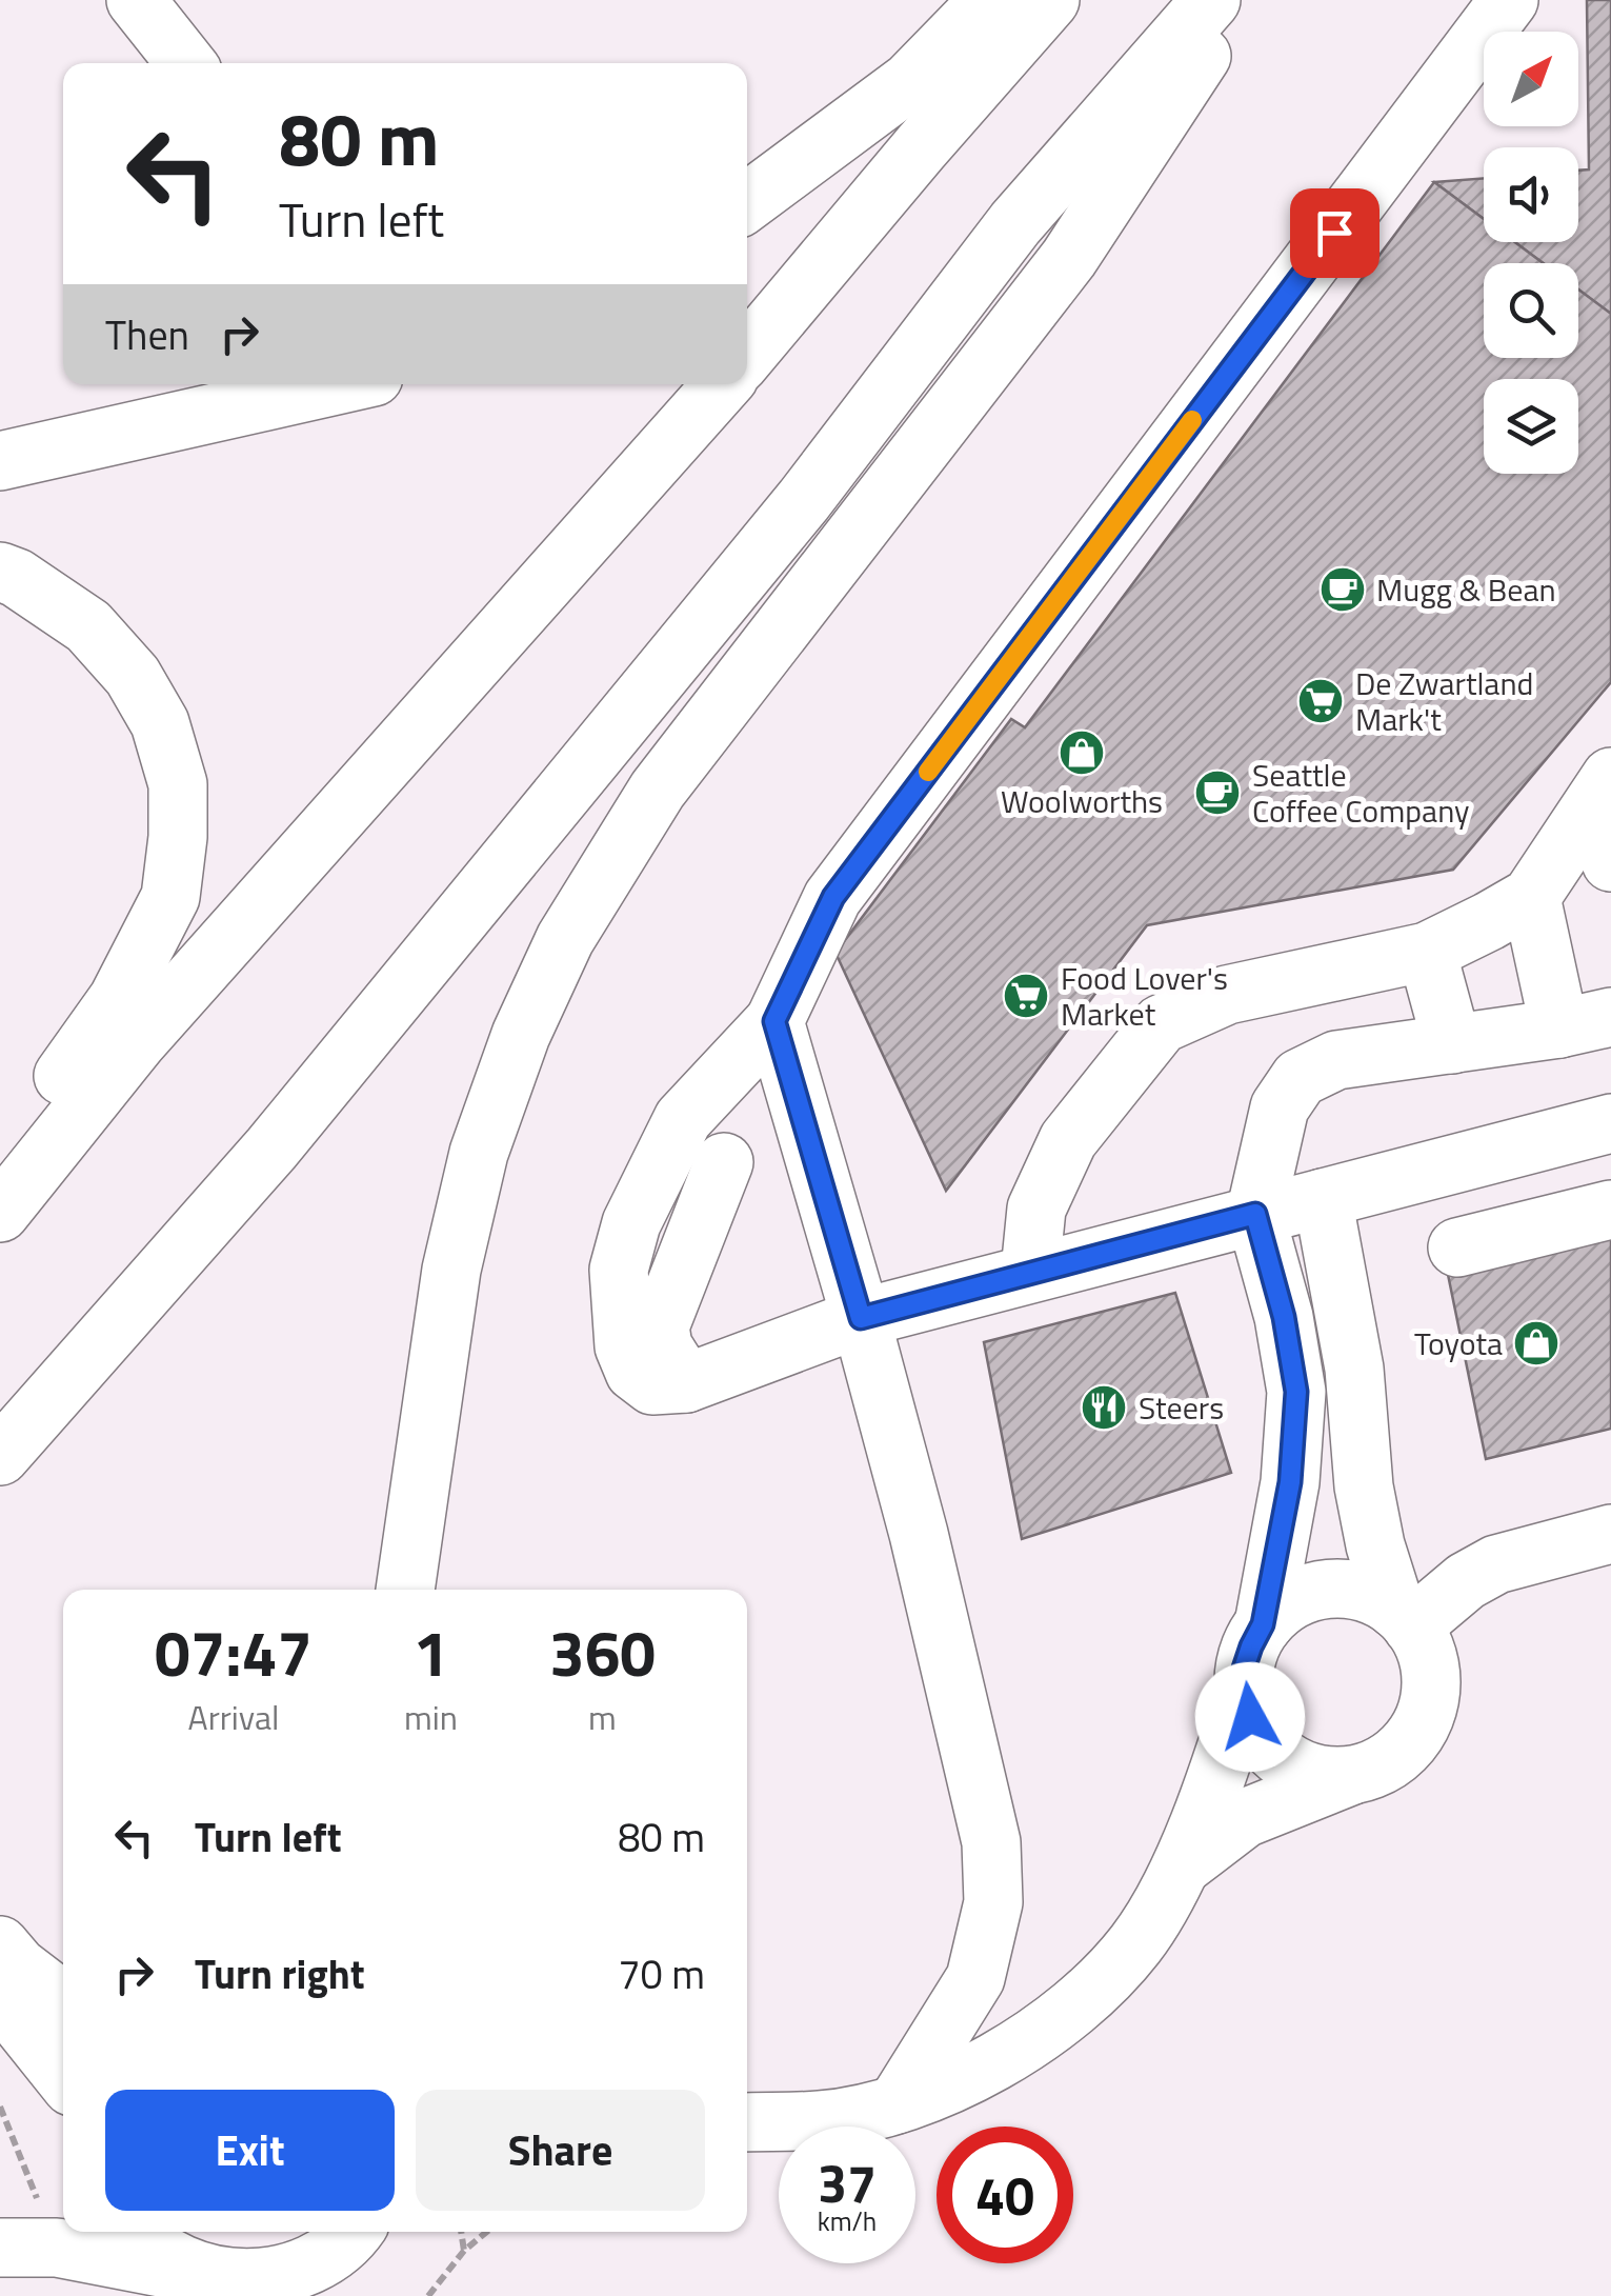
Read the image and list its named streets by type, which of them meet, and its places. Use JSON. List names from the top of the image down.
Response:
{
  "places": {
    "cafe": ["Mugg & Bean", "Seattle Coffee Company"],
    "supermarket": ["De Zwartland Mark't", "Food Lover's Market"],
    "shop": ["Woolworths", "Toyota"],
    "restaurant": ["Steers"]
  },
  "north": "top right",
  "page": {
    "turn": ["80 m", "Turn left"],
    "then": "Then",
    "eta": [
      "07:47",
      "Arrival",
      "1",
      "min",
      "360",
      "m"
    ],
    "list": [
      {
        "name": "Turn left",
        "value": "80 m"
      },
      {
        "name": "Turn right",
        "value": "70 m"
      }
    ],
    "buttons": ["Exit", "Share"],
    "speed": "37 km/h",
    "limit": "40"
  }
}
